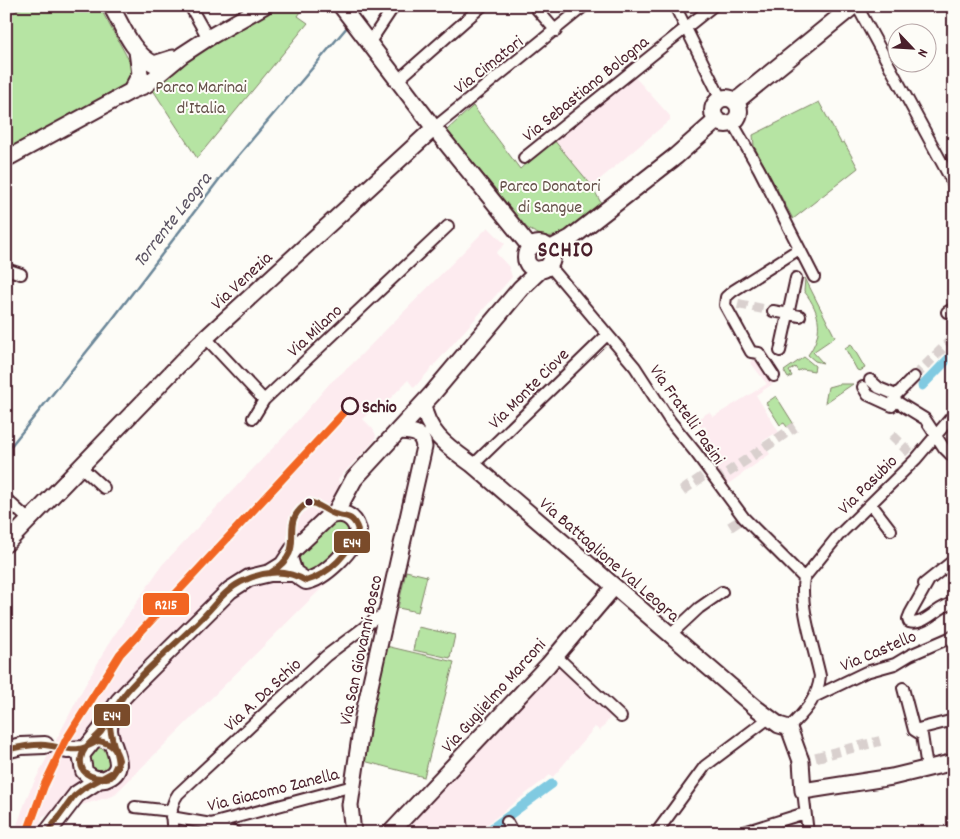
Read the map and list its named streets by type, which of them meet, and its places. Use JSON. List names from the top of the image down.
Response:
{
  "streets": {
    "street": [
      "Via Cimatori",
      "Via Sebastiano Bologna",
      "Via Venezia",
      "Via Milano",
      "Via Monte Ciove",
      "Via Fratelli Pasini",
      "Via Pasubio",
      "Via Battaglione Val Leogra",
      "Via San Giovanni Bosco",
      "Via Castello",
      "Via A. Da Schio",
      "Via Guglielmo Marconi",
      "Via Giacomo Zanella"
    ]
  },
  "crossings": [
    ["Via Cimatori", "Via Venezia"],
    ["Via Monte Ciove", "Via Fratelli Pasini"],
    ["Via Monte Ciove", "Via Battaglione Val Leogra"],
    ["Via Fratelli Pasini", "Via Pasubio"],
    ["Via Battaglione Val Leogra", "Via Guglielmo Marconi"],
    ["Via San Giovanni Bosco", "Via A. Da Schio"],
    ["Via San Giovanni Bosco", "Via Giacomo Zanella"],
    ["Via A. Da Schio", "Via Giacomo Zanella"]
  ],
  "districts": ["SCHIO"],
  "water": ["Torrente Leogra"],
  "parks": ["Parco Marinai d'Italia", "Parco Donatori di Sangue"],
  "places": ["Schio"],
  "lines": ["transit line R215", "transit line E44"],
  "north": "bottom right"
}
